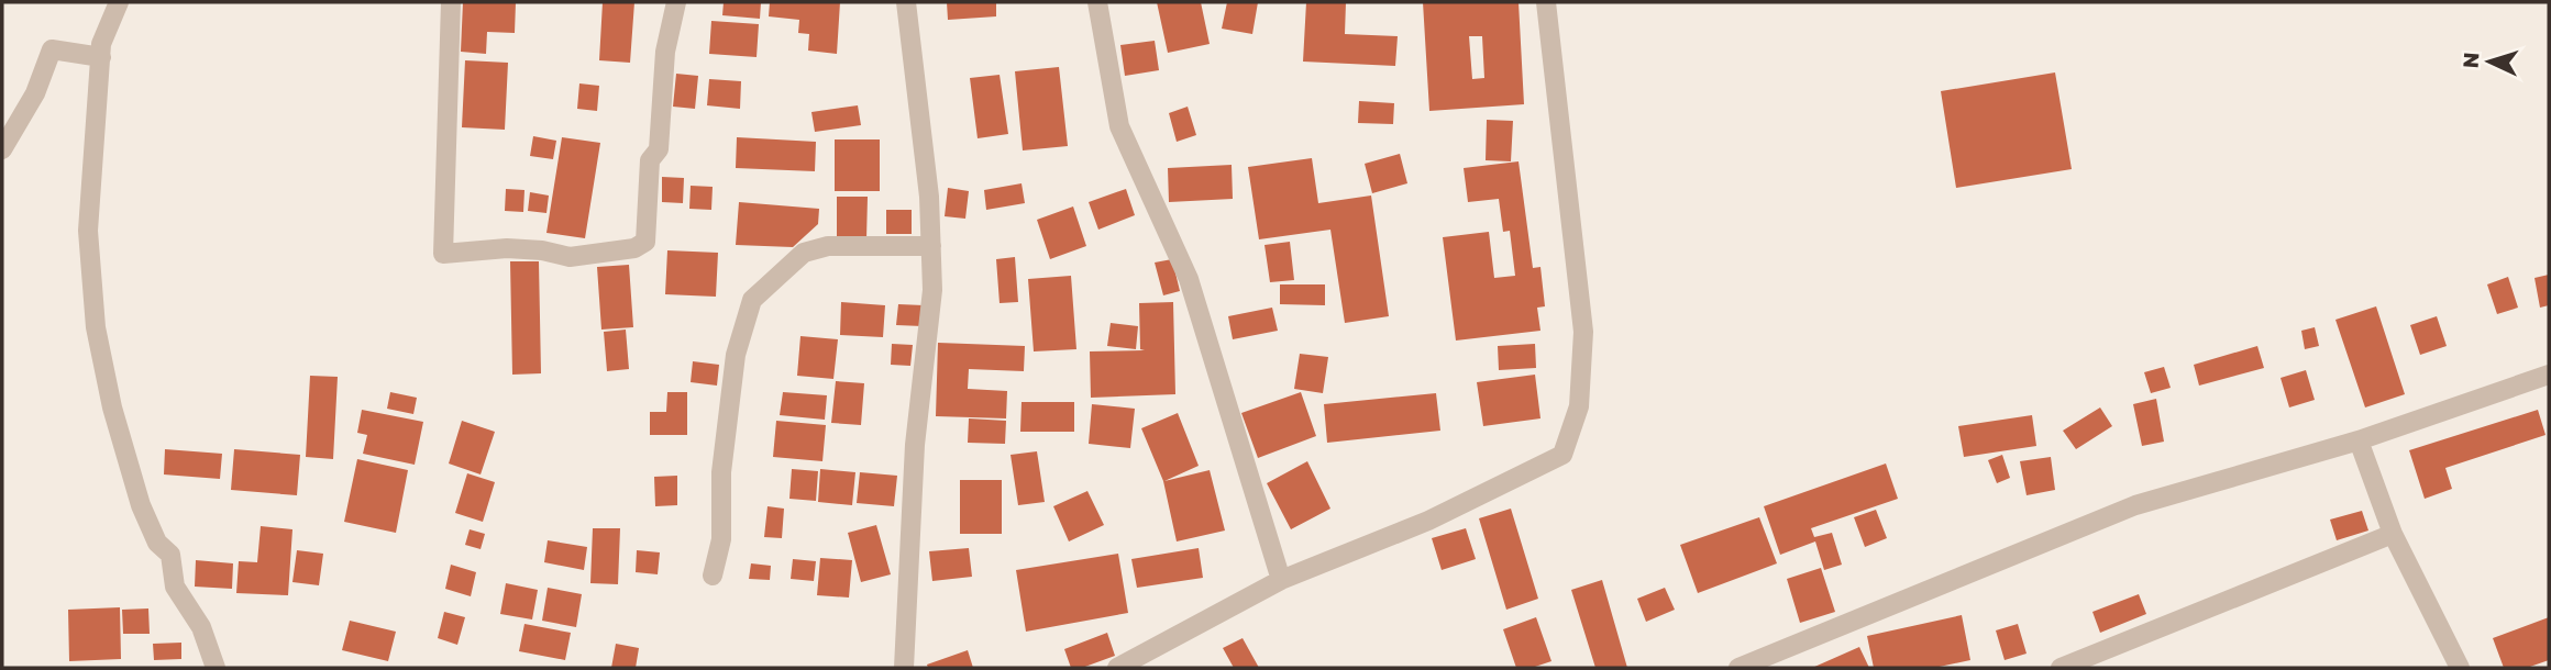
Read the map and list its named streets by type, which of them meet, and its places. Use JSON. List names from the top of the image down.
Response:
{
  "north": "left"
}
